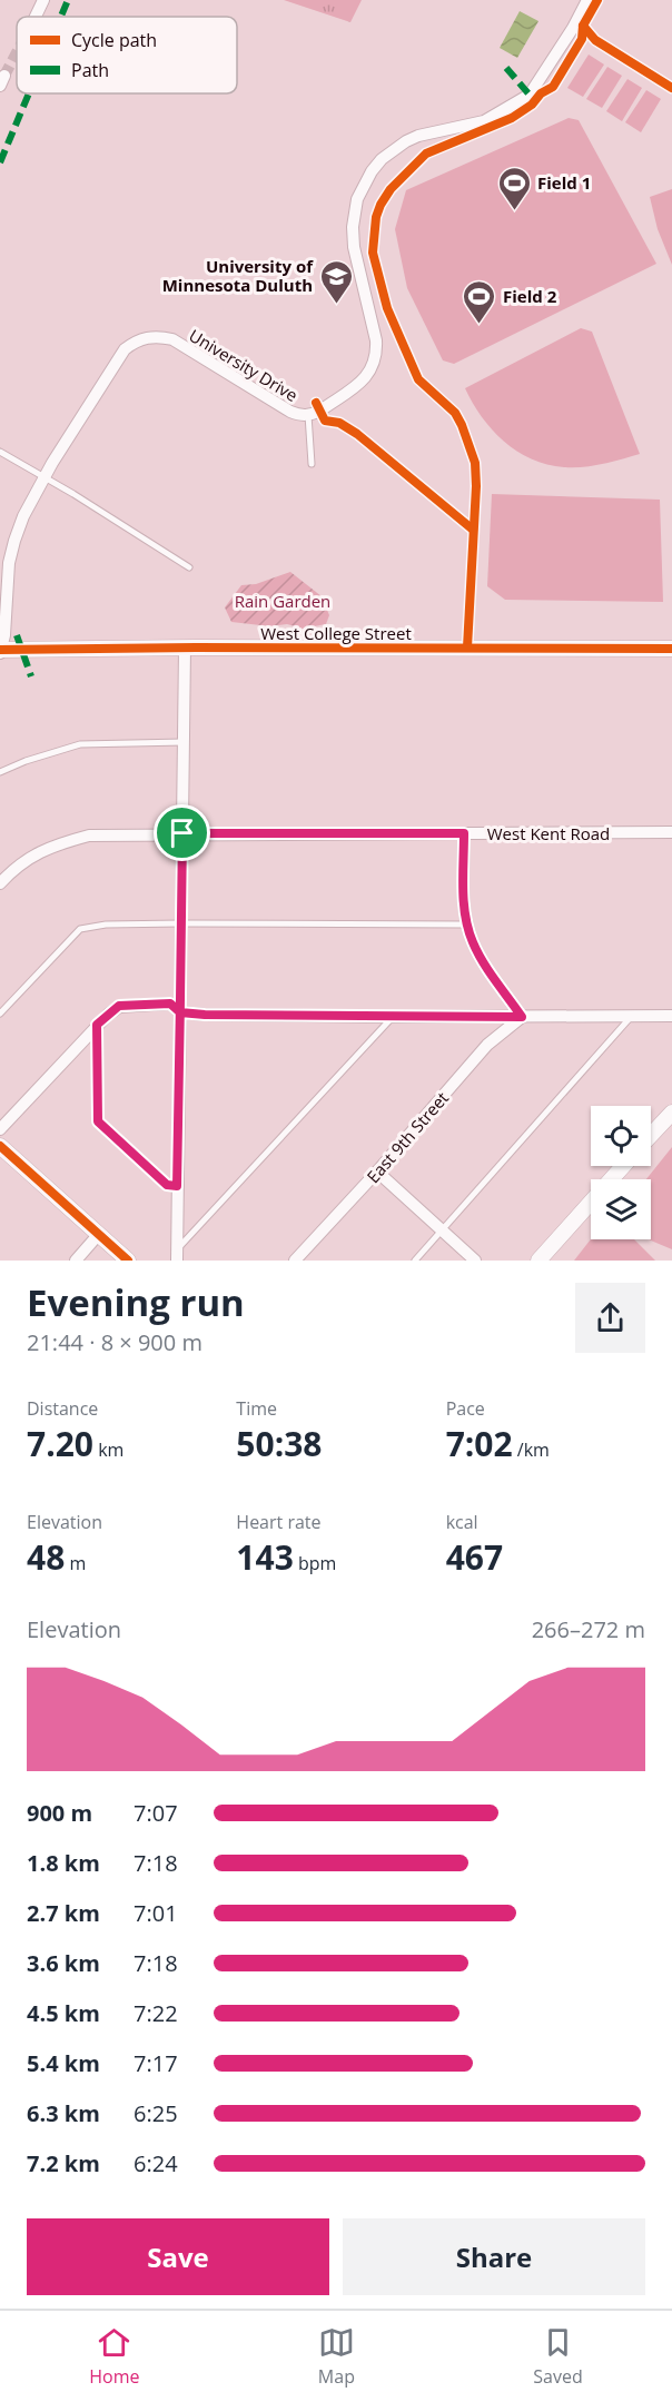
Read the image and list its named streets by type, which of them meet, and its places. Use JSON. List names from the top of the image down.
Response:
{
  "streets": {
    "street": [
      "University Drive",
      "West College Street",
      "West Kent Road",
      "East 9th Street"
    ]
  },
  "crossings": [
    ["University Drive", "West College Street"]
  ],
  "parks": ["Rain Garden"],
  "places": {
    "sports": ["Field 1", "Field 2"],
    "school or university": ["University of Minnesota Duluth"]
  },
  "legend": ["Cycle path", "Path"],
  "page": {
    "heading": ["Evening run", "21:44 · 8 × 900 m"],
    "stats": [
      ["Distance", "7.20 km"],
      ["Time", "50:38"],
      ["Pace", "7:02 /km"],
      ["Elevation", "48 m"],
      ["Heart rate", "143 bpm"],
      ["kcal", "467"]
    ],
    "chart": ["Elevation", "266–272 m"],
    "list": [
      {
        "name": "900 m",
        "note": "7:07"
      },
      {
        "name": "1.8 km",
        "note": "7:18"
      },
      {
        "name": "2.7 km",
        "note": "7:01"
      },
      {
        "name": "3.6 km",
        "note": "7:18"
      },
      {
        "name": "4.5 km",
        "note": "7:22"
      },
      {
        "name": "5.4 km",
        "note": "7:17"
      },
      {
        "name": "6.3 km",
        "note": "6:25"
      },
      {
        "name": "7.2 km",
        "note": "6:24"
      }
    ],
    "buttons": ["Save", "Share"],
    "tabs": ["Home", "Map", "Saved"]
  }
}
